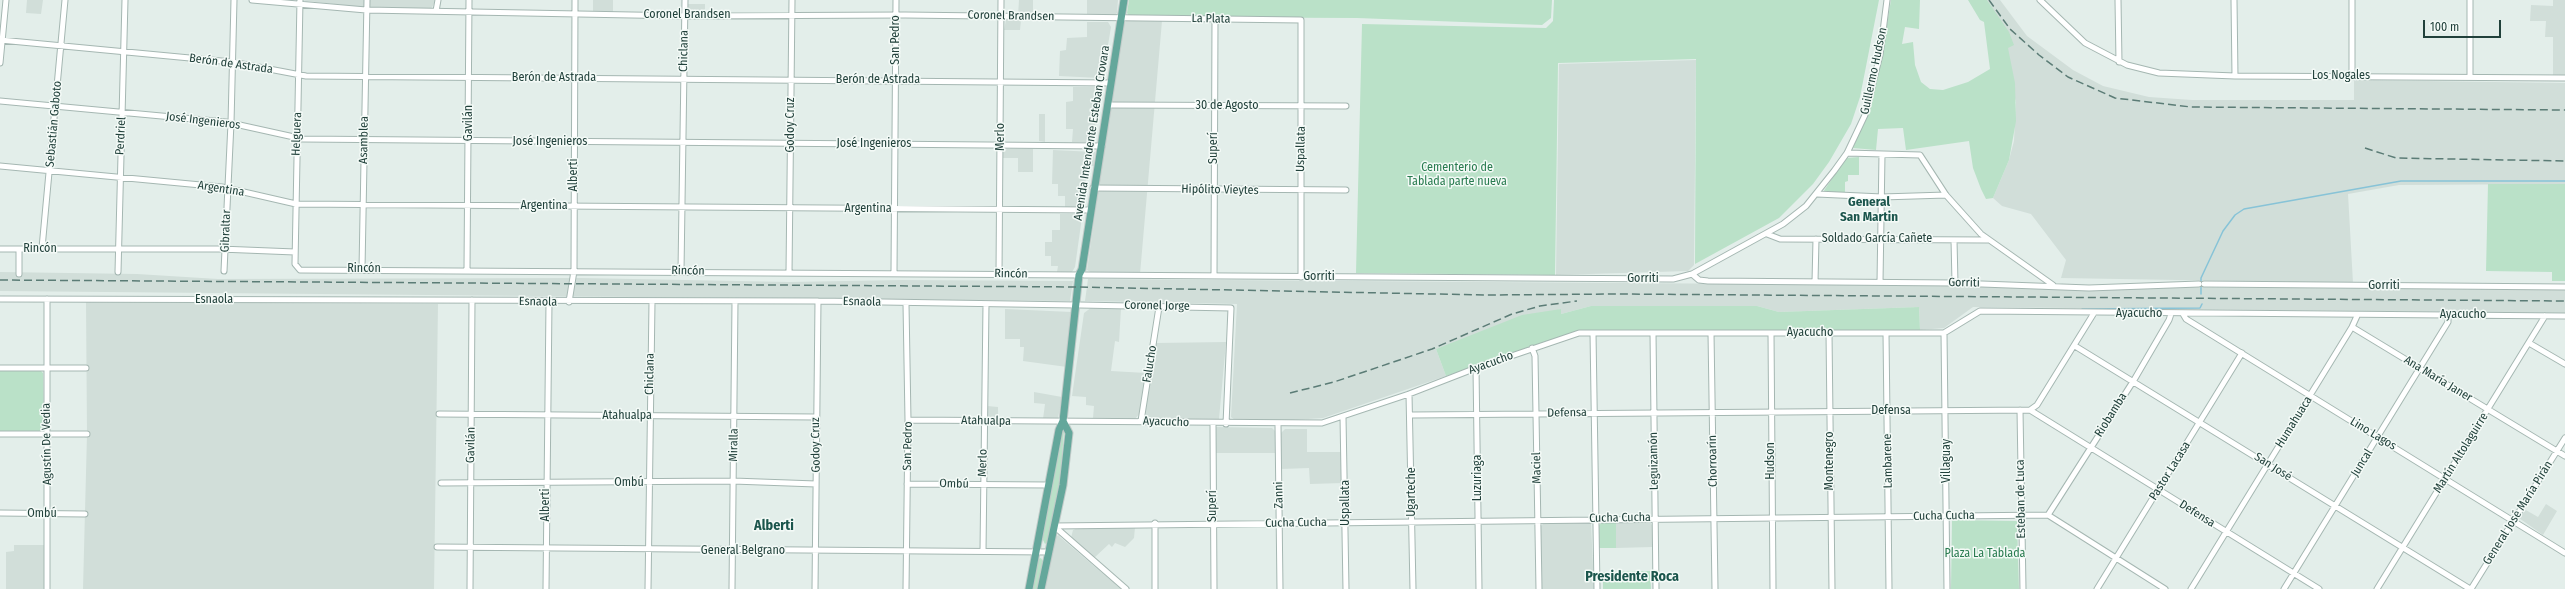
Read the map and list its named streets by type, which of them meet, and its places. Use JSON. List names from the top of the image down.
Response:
{
  "streets": {
    "main road": ["Avenida Intendente Esteban Crovara"],
    "street": [
      "Coronel Brandsen",
      "La Plata",
      "San Pedro",
      "Chiclana",
      "Berón de Astrada",
      "Guillermo Hudson",
      "Los Nogales",
      "30 de Agosto",
      "José Ingenieros",
      "Gavilán",
      "Sebastián Gaboto",
      "Godoy Cruz",
      "Helguera",
      "Perdriel",
      "Merlo",
      "Asamblea",
      "Superí",
      "Uspallata",
      "Alberti",
      "Argentina",
      "Hipólito Vieytes",
      "Gibraltar",
      "Soldado García Cañete",
      "Rincón",
      "Gorriti",
      "Esnaola",
      "Coronel Jorge",
      "Ayacucho",
      "Falucho",
      "Ana María Janer",
      "Defensa",
      "Riobamba",
      "Atahualpa",
      "Humahuaca",
      "Lino Lagos",
      "Agustín De Vedia",
      "Miralla",
      "Martín Altolaguirre",
      "Leguizamón",
      "Chorroarín",
      "Hudson",
      "Montenegro",
      "Lambarene",
      "Villaguay",
      "Juncal",
      "San José",
      "Maciel",
      "Pastor Lacasa",
      "Luzuriaga",
      "Ombú",
      "Ugarteche",
      "Zanni",
      "Esteban de Luca",
      "General José María Pirán",
      "Cucha Cucha",
      "General Belgrano"
    ]
  },
  "crossings": [
    ["Coronel Brandsen", "La Plata"],
    ["Coronel Brandsen", "San Pedro"],
    ["Coronel Brandsen", "Chiclana"],
    ["Coronel Brandsen", "Gavilán"],
    ["Coronel Brandsen", "Godoy Cruz"],
    ["Coronel Brandsen", "Avenida Intendente Esteban Crovara"],
    ["Coronel Brandsen", "Helguera"],
    ["Coronel Brandsen", "Merlo"],
    ["Coronel Brandsen", "Asamblea"],
    ["Coronel Brandsen", "Alberti"],
    ["La Plata", "Avenida Intendente Esteban Crovara"],
    ["La Plata", "Superí"],
    ["La Plata", "Uspallata"],
    ["San Pedro", "Berón de Astrada"],
    ["San Pedro", "José Ingenieros"],
    ["San Pedro", "Argentina"],
    ["San Pedro", "Rincón"],
    ["San Pedro", "Esnaola"],
    ["San Pedro", "Atahualpa"],
    ["San Pedro", "Ombú"],
    ["San Pedro", "General Belgrano"],
    ["Chiclana", "Berón de Astrada"],
    ["Chiclana", "José Ingenieros"],
    ["Chiclana", "Argentina"],
    ["Chiclana", "Rincón"],
    ["Chiclana", "Esnaola"],
    ["Chiclana", "Atahualpa"],
    ["Chiclana", "Ombú"],
    ["Chiclana", "General Belgrano"],
    ["Berón de Astrada", "Gavilán"],
    ["Berón de Astrada", "Sebastián Gaboto"],
    ["Berón de Astrada", "Godoy Cruz"],
    ["Berón de Astrada", "Avenida Intendente Esteban Crovara"],
    ["Berón de Astrada", "Helguera"],
    ["Berón de Astrada", "Perdriel"],
    ["Berón de Astrada", "Merlo"],
    ["Berón de Astrada", "Asamblea"],
    ["Berón de Astrada", "Alberti"],
    ["Berón de Astrada", "Gibraltar"],
    ["Guillermo Hudson", "Soldado García Cañete"],
    ["Guillermo Hudson", "Gorriti"],
    ["30 de Agosto", "Avenida Intendente Esteban Crovara"],
    ["30 de Agosto", "Superí"],
    ["30 de Agosto", "Uspallata"],
    ["José Ingenieros", "Gavilán"],
    ["José Ingenieros", "Sebastián Gaboto"],
    ["José Ingenieros", "Godoy Cruz"],
    ["José Ingenieros", "Avenida Intendente Esteban Crovara"],
    ["José Ingenieros", "Helguera"],
    ["José Ingenieros", "Perdriel"],
    ["José Ingenieros", "Merlo"],
    ["José Ingenieros", "Asamblea"],
    ["José Ingenieros", "Alberti"],
    ["José Ingenieros", "Gibraltar"],
    ["Gavilán", "Argentina"],
    ["Gavilán", "Rincón"],
    ["Gavilán", "Esnaola"],
    ["Gavilán", "Atahualpa"],
    ["Gavilán", "Ombú"],
    ["Gavilán", "General Belgrano"],
    ["Sebastián Gaboto", "Argentina"],
    ["Sebastián Gaboto", "Rincón"],
    ["Godoy Cruz", "Argentina"],
    ["Godoy Cruz", "Rincón"],
    ["Godoy Cruz", "Esnaola"],
    ["Godoy Cruz", "Atahualpa"],
    ["Godoy Cruz", "Ombú"],
    ["Godoy Cruz", "General Belgrano"],
    ["Avenida Intendente Esteban Crovara", "Argentina"],
    ["Avenida Intendente Esteban Crovara", "Hipólito Vieytes"],
    ["Avenida Intendente Esteban Crovara", "Rincón"],
    ["Avenida Intendente Esteban Crovara", "Gorriti"],
    ["Avenida Intendente Esteban Crovara", "Esnaola"],
    ["Avenida Intendente Esteban Crovara", "Coronel Jorge"],
    ["Helguera", "Argentina"],
    ["Helguera", "Rincón"],
    ["Perdriel", "Argentina"],
    ["Perdriel", "Rincón"],
    ["Merlo", "Argentina"],
    ["Merlo", "Rincón"],
    ["Merlo", "Esnaola"],
    ["Merlo", "Atahualpa"],
    ["Merlo", "Ombú"],
    ["Merlo", "General Belgrano"],
    ["Asamblea", "Argentina"],
    ["Asamblea", "Rincón"],
    ["Superí", "Hipólito Vieytes"],
    ["Superí", "Gorriti"],
    ["Superí", "Ayacucho"],
    ["Superí", "Cucha Cucha"],
    ["Uspallata", "Hipólito Vieytes"],
    ["Uspallata", "Gorriti"],
    ["Uspallata", "Ayacucho"],
    ["Uspallata", "Cucha Cucha"],
    ["Alberti", "Argentina"],
    ["Alberti", "Rincón"],
    ["Alberti", "Esnaola"],
    ["Alberti", "Atahualpa"],
    ["Alberti", "Ombú"],
    ["Alberti", "General Belgrano"],
    ["Argentina", "Gibraltar"],
    ["Gibraltar", "Rincón"],
    ["Rincón", "Gorriti"],
    ["Esnaola", "Coronel Jorge"],
    ["Esnaola", "Agustín De Vedia"],
    ["Esnaola", "Miralla"],
    ["Coronel Jorge", "Ayacucho"],
    ["Coronel Jorge", "Falucho"],
    ["Ayacucho", "Falucho"],
    ["Ayacucho", "Riobamba"],
    ["Ayacucho", "Atahualpa"],
    ["Ayacucho", "Humahuaca"],
    ["Ayacucho", "Lino Lagos"],
    ["Ayacucho", "Martín Altolaguirre"],
    ["Ayacucho", "Leguizamón"],
    ["Ayacucho", "Chorroarín"],
    ["Ayacucho", "Hudson"],
    ["Ayacucho", "Montenegro"],
    ["Ayacucho", "Lambarene"],
    ["Ayacucho", "Villaguay"],
    ["Ayacucho", "Juncal"],
    ["Ayacucho", "Maciel"],
    ["Ayacucho", "Luzuriaga"],
    ["Ayacucho", "Ugarteche"],
    ["Ayacucho", "Zanni"],
    ["Ana María Janer", "Humahuaca"],
    ["Ana María Janer", "Martín Altolaguirre"],
    ["Ana María Janer", "Juncal"],
    ["Ana María Janer", "General José María Pirán"],
    ["Defensa", "Riobamba"],
    ["Defensa", "Humahuaca"],
    ["Defensa", "Leguizamón"],
    ["Defensa", "Chorroarín"],
    ["Defensa", "Hudson"],
    ["Defensa", "Montenegro"],
    ["Defensa", "Lambarene"],
    ["Defensa", "Villaguay"],
    ["Defensa", "Juncal"],
    ["Defensa", "Maciel"],
    ["Defensa", "Pastor Lacasa"],
    ["Defensa", "Luzuriaga"],
    ["Defensa", "Ugarteche"],
    ["Defensa", "Esteban de Luca"],
    ["Riobamba", "San José"],
    ["Riobamba", "Cucha Cucha"],
    ["Atahualpa", "Miralla"],
    ["Humahuaca", "Lino Lagos"],
    ["Humahuaca", "San José"],
    ["Lino Lagos", "Martín Altolaguirre"],
    ["Lino Lagos", "Juncal"],
    ["Lino Lagos", "Pastor Lacasa"],
    ["Lino Lagos", "General José María Pirán"],
    ["Agustín De Vedia", "Ombú"],
    ["Miralla", "Ombú"],
    ["Miralla", "General Belgrano"],
    ["Martín Altolaguirre", "San José"],
    ["Leguizamón", "Cucha Cucha"],
    ["Chorroarín", "Cucha Cucha"],
    ["Hudson", "Cucha Cucha"],
    ["Montenegro", "Cucha Cucha"],
    ["Lambarene", "Cucha Cucha"],
    ["Villaguay", "Cucha Cucha"],
    ["Juncal", "San José"],
    ["San José", "Pastor Lacasa"],
    ["San José", "General José María Pirán"],
    ["Maciel", "Cucha Cucha"],
    ["Luzuriaga", "Cucha Cucha"],
    ["Ugarteche", "Cucha Cucha"],
    ["Zanni", "Cucha Cucha"],
    ["Esteban de Luca", "Cucha Cucha"]
  ],
  "districts": ["General San Martin", "Alberti", "Presidente Roca"],
  "parks": ["Cementerio de Tablada parte nueva", "Plaza La Tablada"],
  "scale_bar": "100 m"
}
